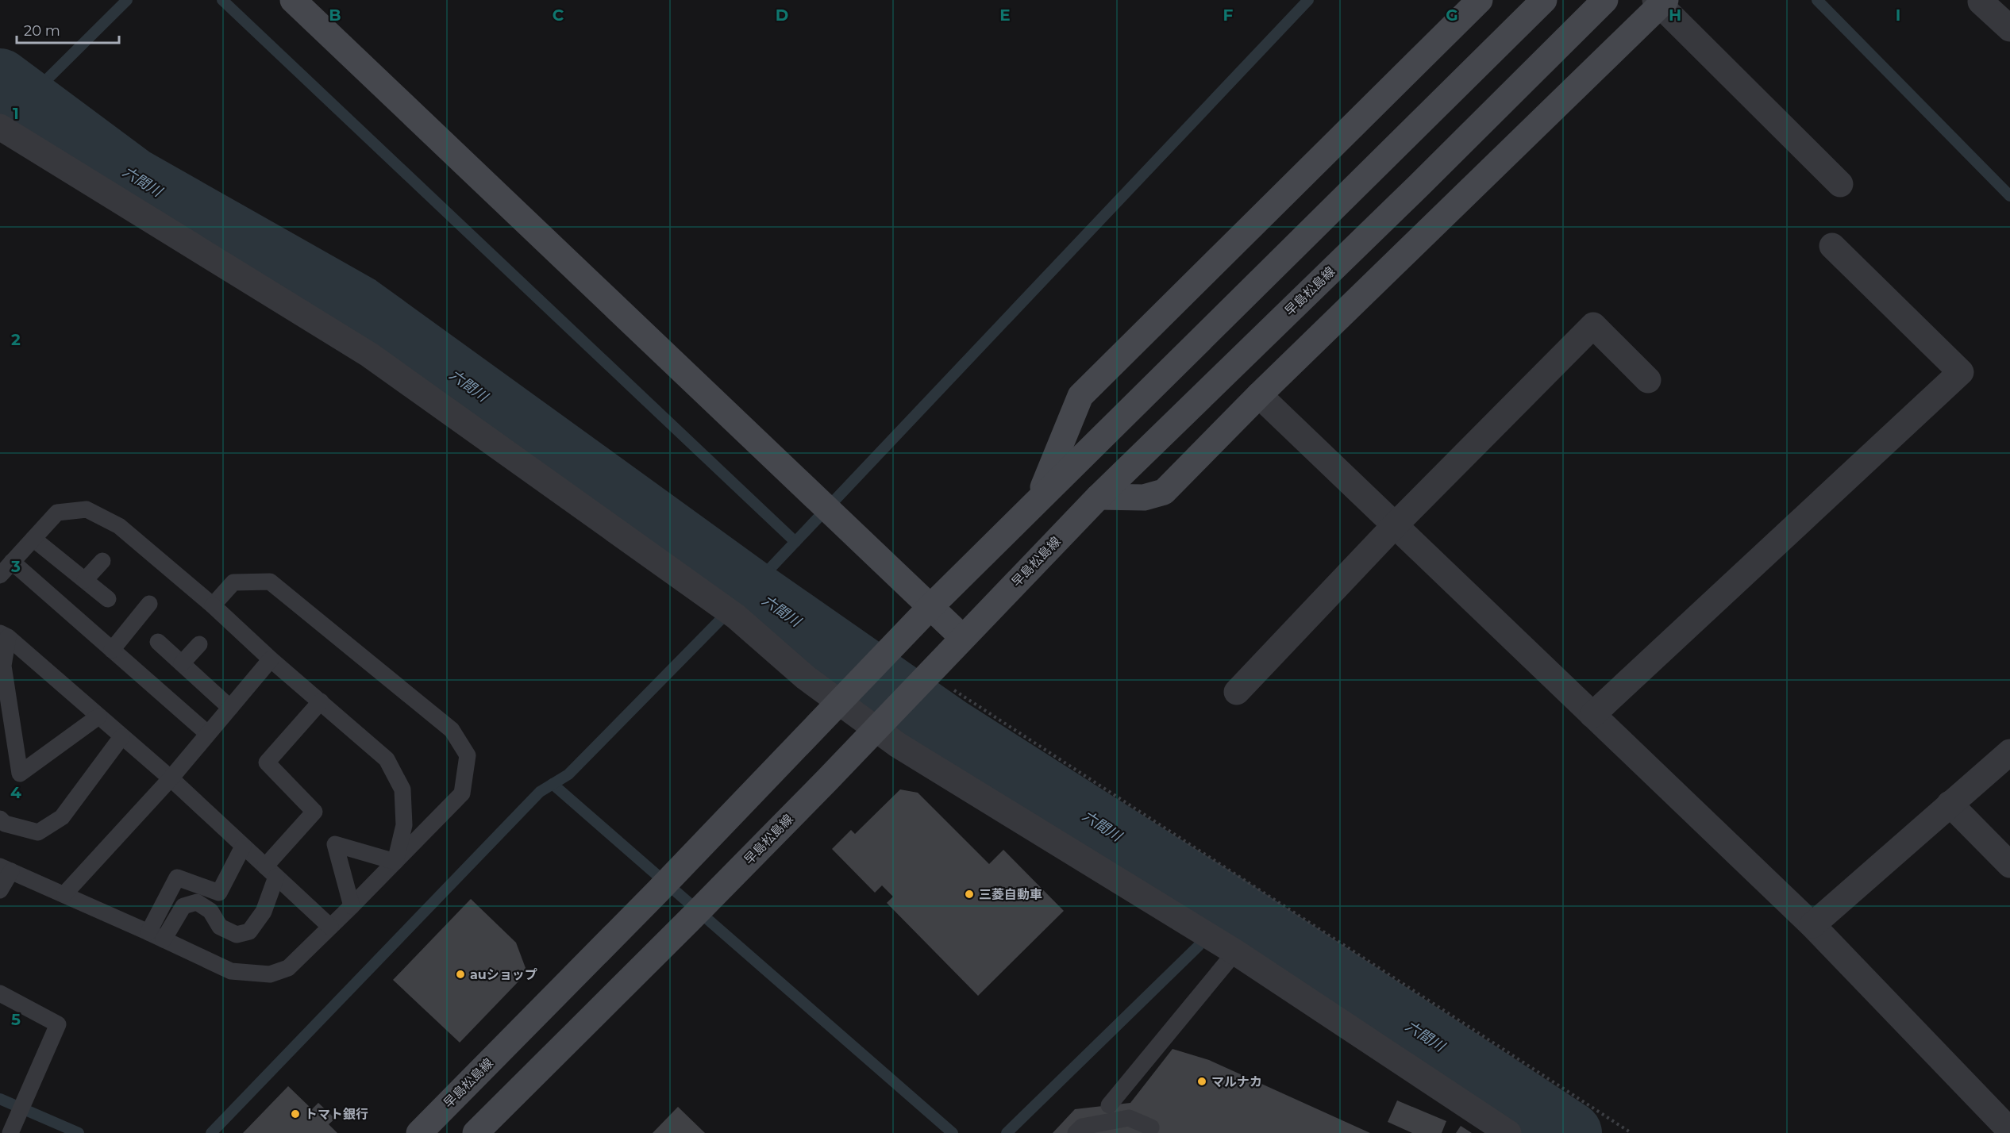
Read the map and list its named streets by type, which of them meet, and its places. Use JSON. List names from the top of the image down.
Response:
{
  "streets": {
    "main road": ["早島松島線"]
  },
  "water": ["六間川"],
  "places": [
    "三菱自動車",
    "auショップ",
    "マルナカ",
    "トマト銀行"
  ],
  "scale_bar": "20 m",
  "grid": {
    "columns": [
      "B",
      "C",
      "D",
      "E",
      "F",
      "G",
      "H",
      "I"
    ],
    "rows": [
      "1",
      "2",
      "3",
      "4",
      "5"
    ]
  }
}
